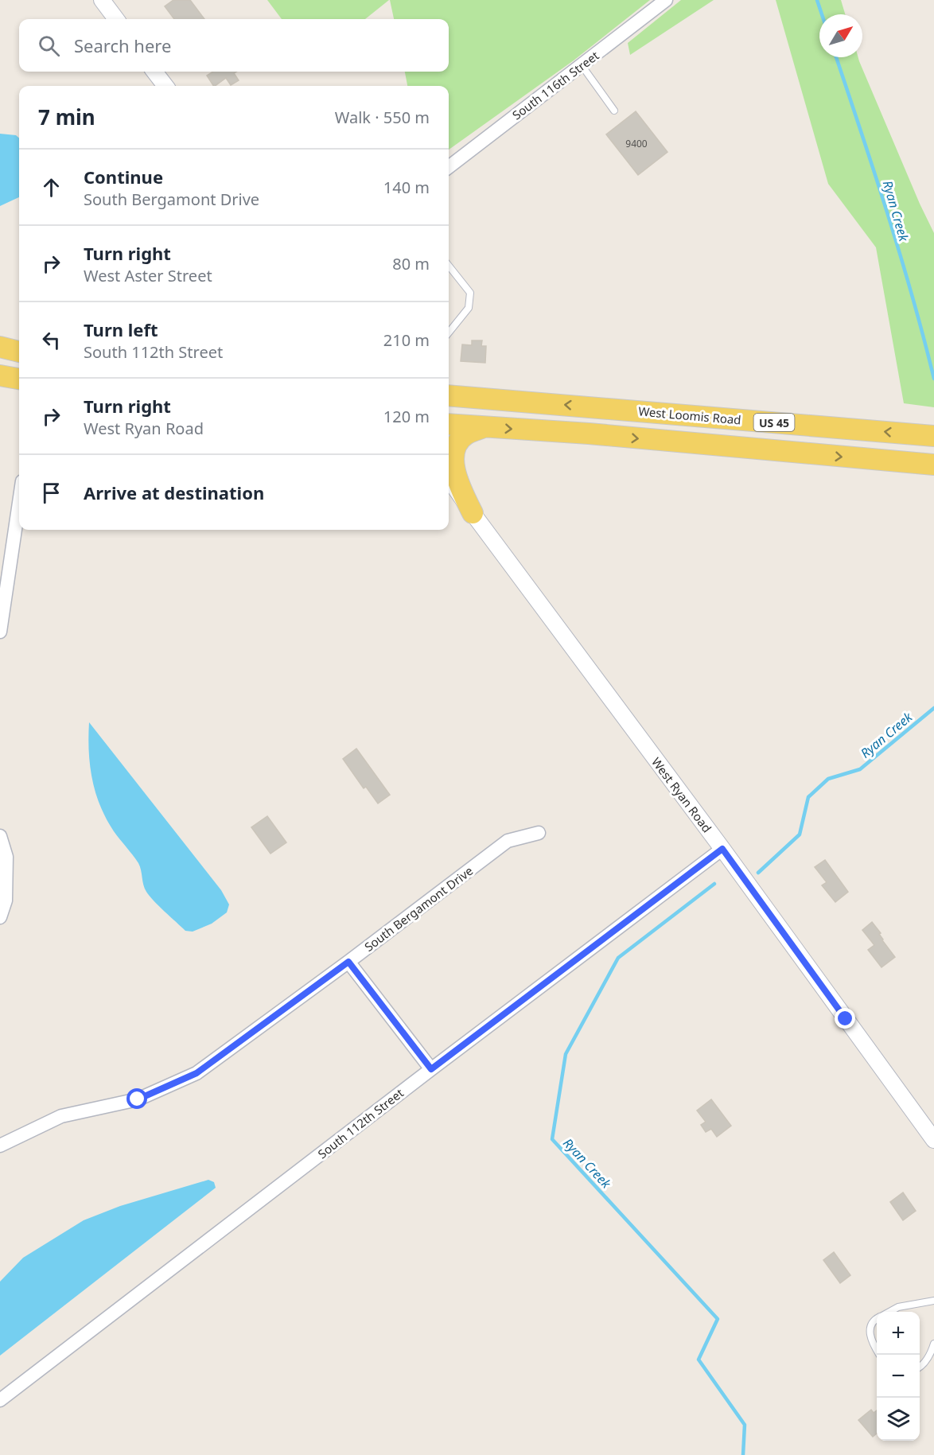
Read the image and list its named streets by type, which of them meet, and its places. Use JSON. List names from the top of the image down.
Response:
{
  "streets": {
    "main road": ["West Loomis Road", "US 45"],
    "street": [
      "South 116th Street",
      "West Ryan Road",
      "South Bergamont Drive",
      "South 112th Street"
    ]
  },
  "crossings": [
    ["West Ryan Road", "South 112th Street"]
  ],
  "water": ["Ryan Creek"],
  "house_numbers": ["9400"],
  "north": "top right",
  "page": {
    "search": "Search here",
    "heading": ["7 min", "Walk · 550 m"],
    "list": [
      ["Continue", "South Bergamont Drive", "140 m"],
      ["Turn right", "West Aster Street", "80 m"],
      ["Turn left", "South 112th Street", "210 m"],
      ["Turn right", "West Ryan Road", "120 m"],
      "Arrive at destination"
    ],
    "map_buttons": ["+", "−"]
  }
}
